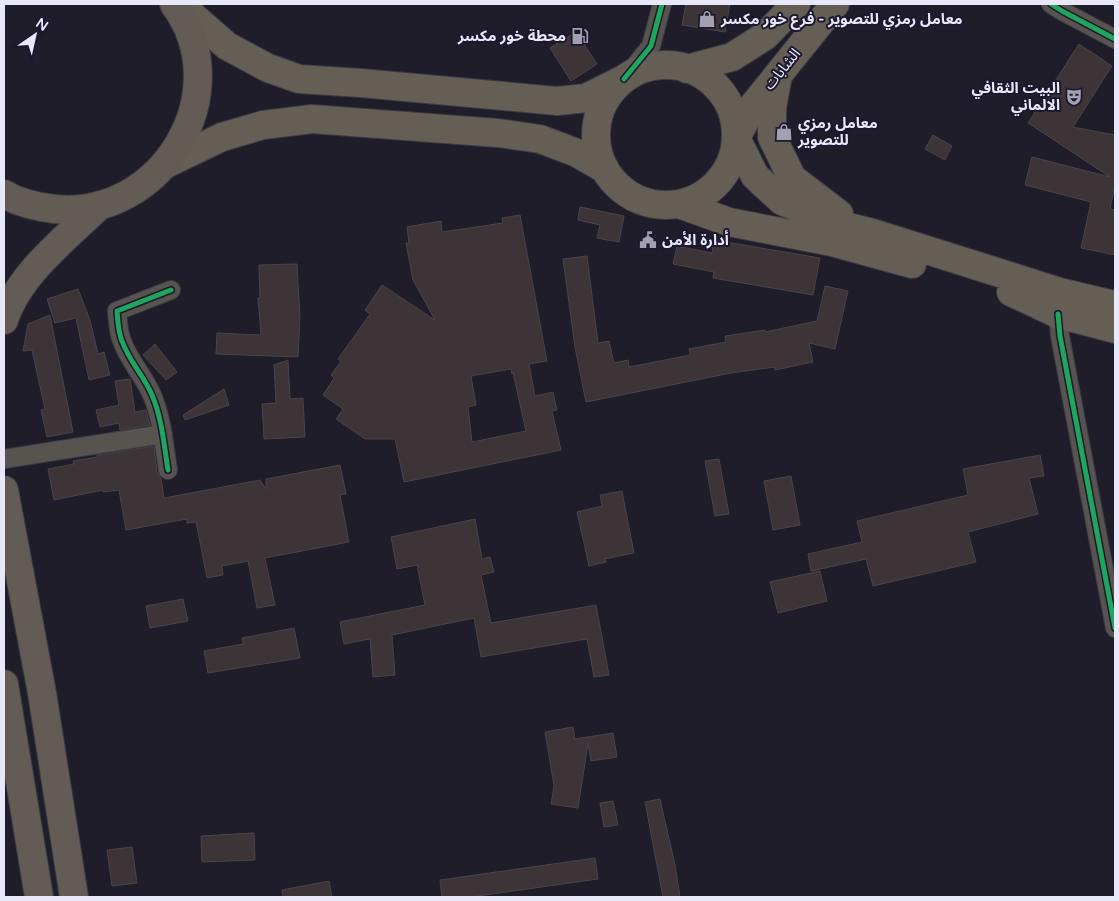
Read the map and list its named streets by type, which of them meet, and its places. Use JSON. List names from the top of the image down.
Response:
{
  "streets": {
    "main road": ["الشابات"]
  },
  "places": {
    "shop": ["معامل رمزي للتصوير - فرع خور مكسر", "معامل رمزي للتصوير"],
    "fuel station": ["محطة خور مكسر"],
    "theatre": ["البيت الثقافي الالماني"],
    "public building": ["أدارة الأمن"]
  },
  "north": "top right"
}
